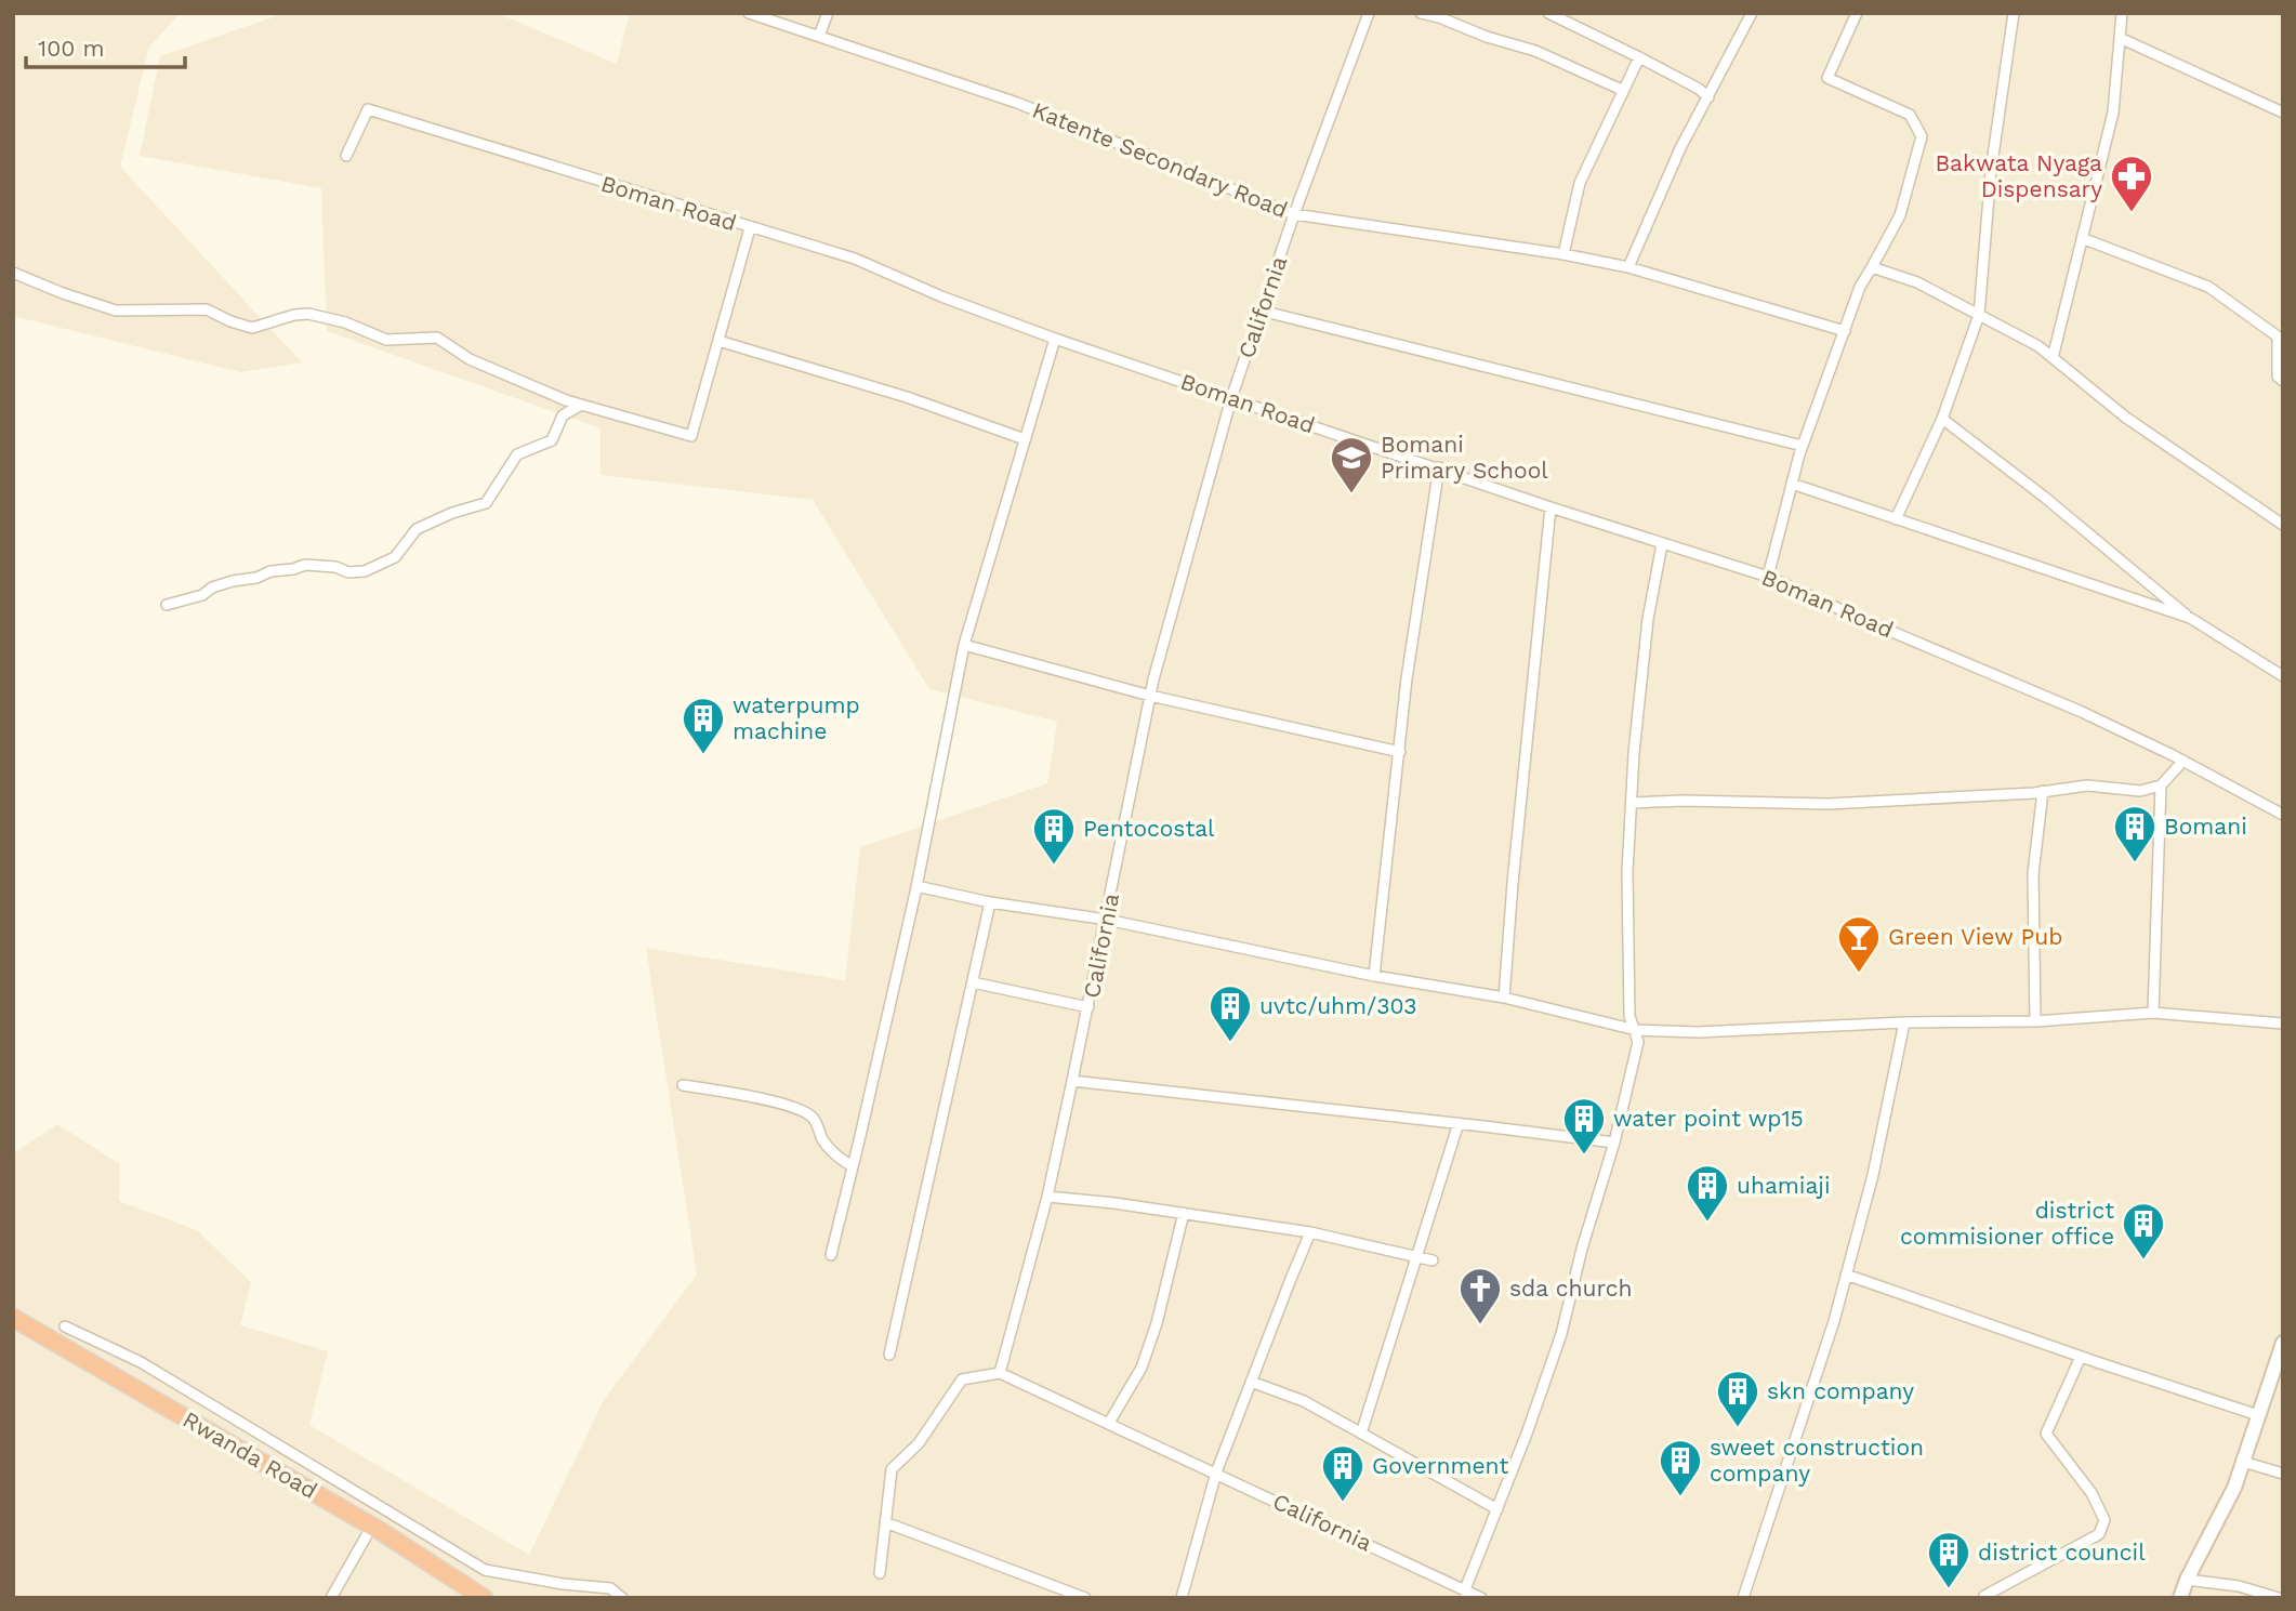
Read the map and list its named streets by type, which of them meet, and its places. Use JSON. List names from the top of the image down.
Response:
{
  "streets": {
    "highway": ["Rwanda Road"],
    "street": ["Katente Secondary Road", "Boman Road", "California"]
  },
  "crossings": [
    ["Katente Secondary Road", "California"],
    ["Boman Road", "California"]
  ],
  "places": {
    "pharmacy": ["Bakwata Nyaga Dispensary"],
    "school or university": ["Bomani Primary School"],
    "building": [
      "waterpump machine",
      "Bomani",
      "Pentocostal",
      "uvtc/uhm/303",
      "water point wp15",
      "uhamiaji",
      "district commisioner office",
      "skn company",
      "sweet construction company",
      "Government",
      "district council"
    ],
    "bar": ["Green View Pub"],
    "church": ["sda church"]
  },
  "scale_bar": "100 m"
}
